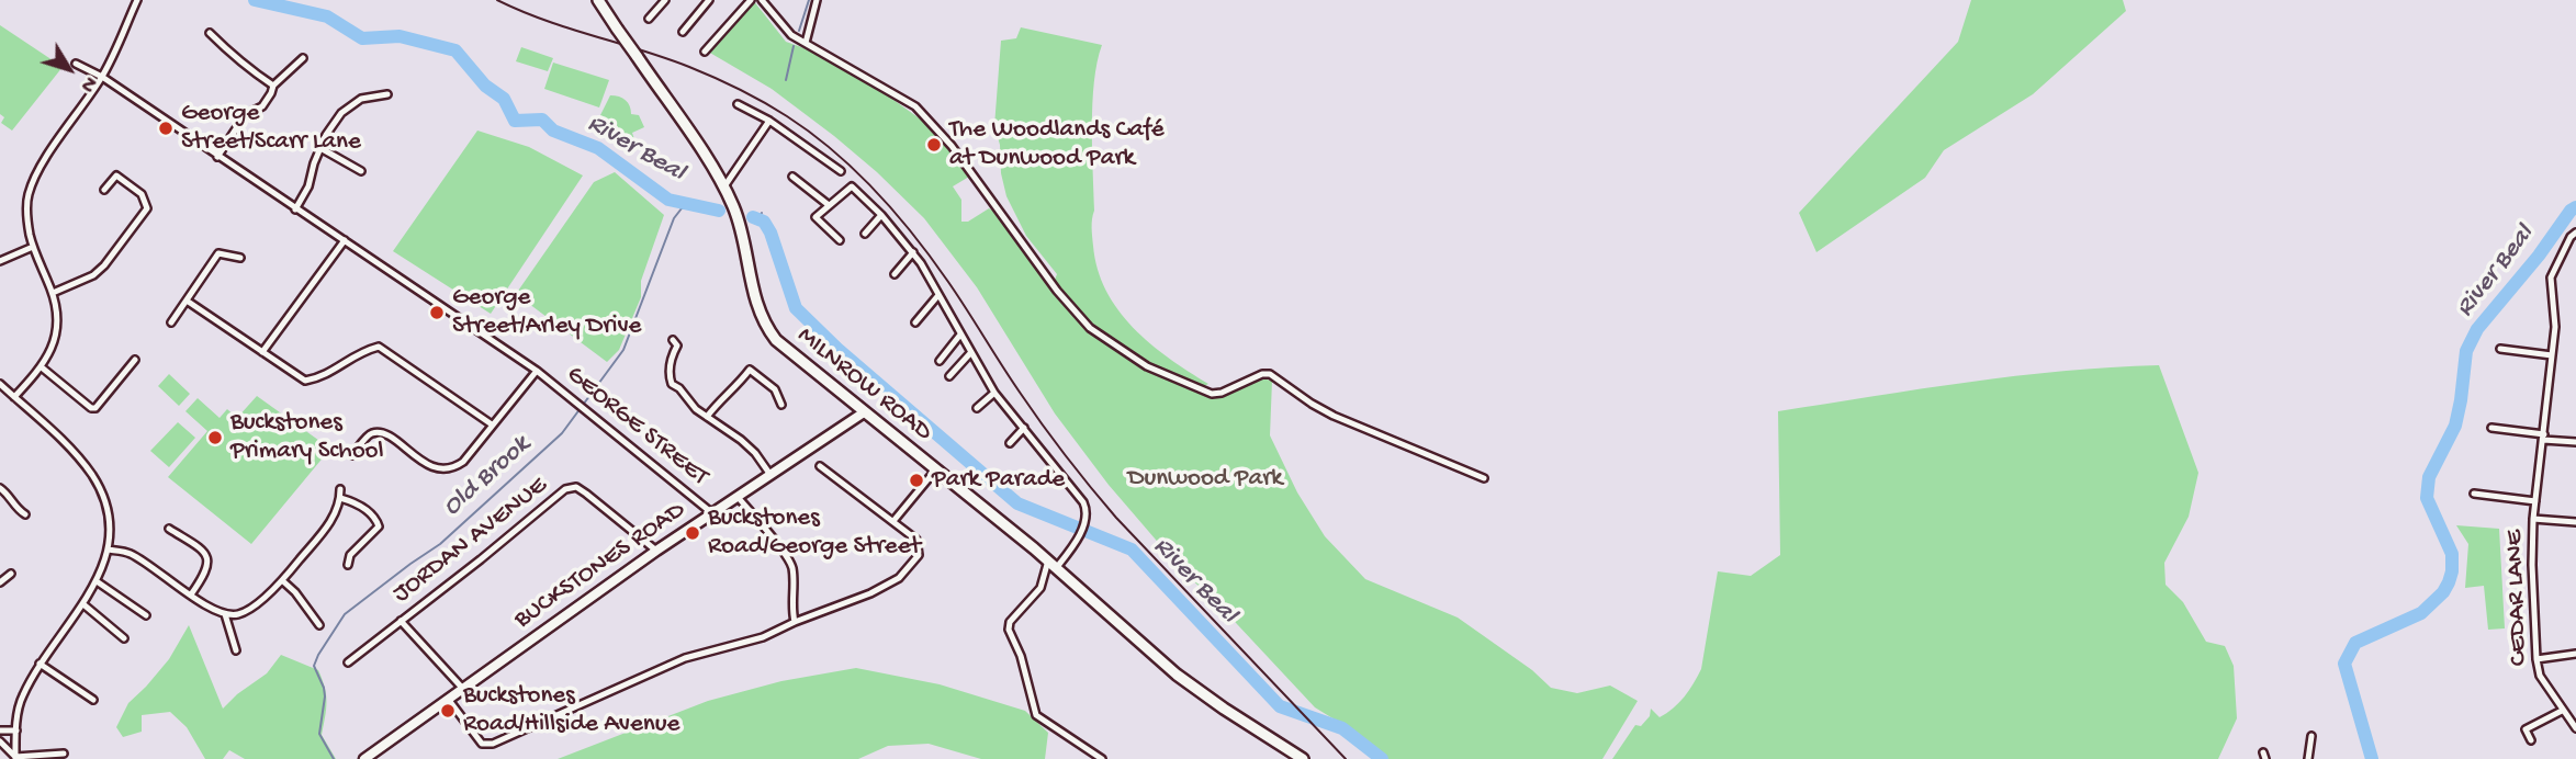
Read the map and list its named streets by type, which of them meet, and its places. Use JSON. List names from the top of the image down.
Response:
{
  "streets": {
    "main road": ["MILNROW ROAD", "BUCKSTONES ROAD"],
    "street": ["GEORGE STREET", "JORDAN AVENUE", "CEDAR LANE"]
  },
  "crossings": [
    ["MILNROW ROAD", "BUCKSTONES ROAD"],
    ["GEORGE STREET", "BUCKSTONES ROAD"],
    ["JORDAN AVENUE", "BUCKSTONES ROAD"]
  ],
  "water": ["River Beal", "Old Brook"],
  "parks": ["Dunwood Park"],
  "places": [
    "George Street/Scarr Lane",
    "The Woodlands Café at Dunwood Park",
    "George Street/Arley Drive",
    "Buckstones Primary School",
    "Park Parade",
    "Buckstones Road/George Street",
    "Buckstones Road/Hillside Avenue"
  ],
  "north": "bottom right"
}
